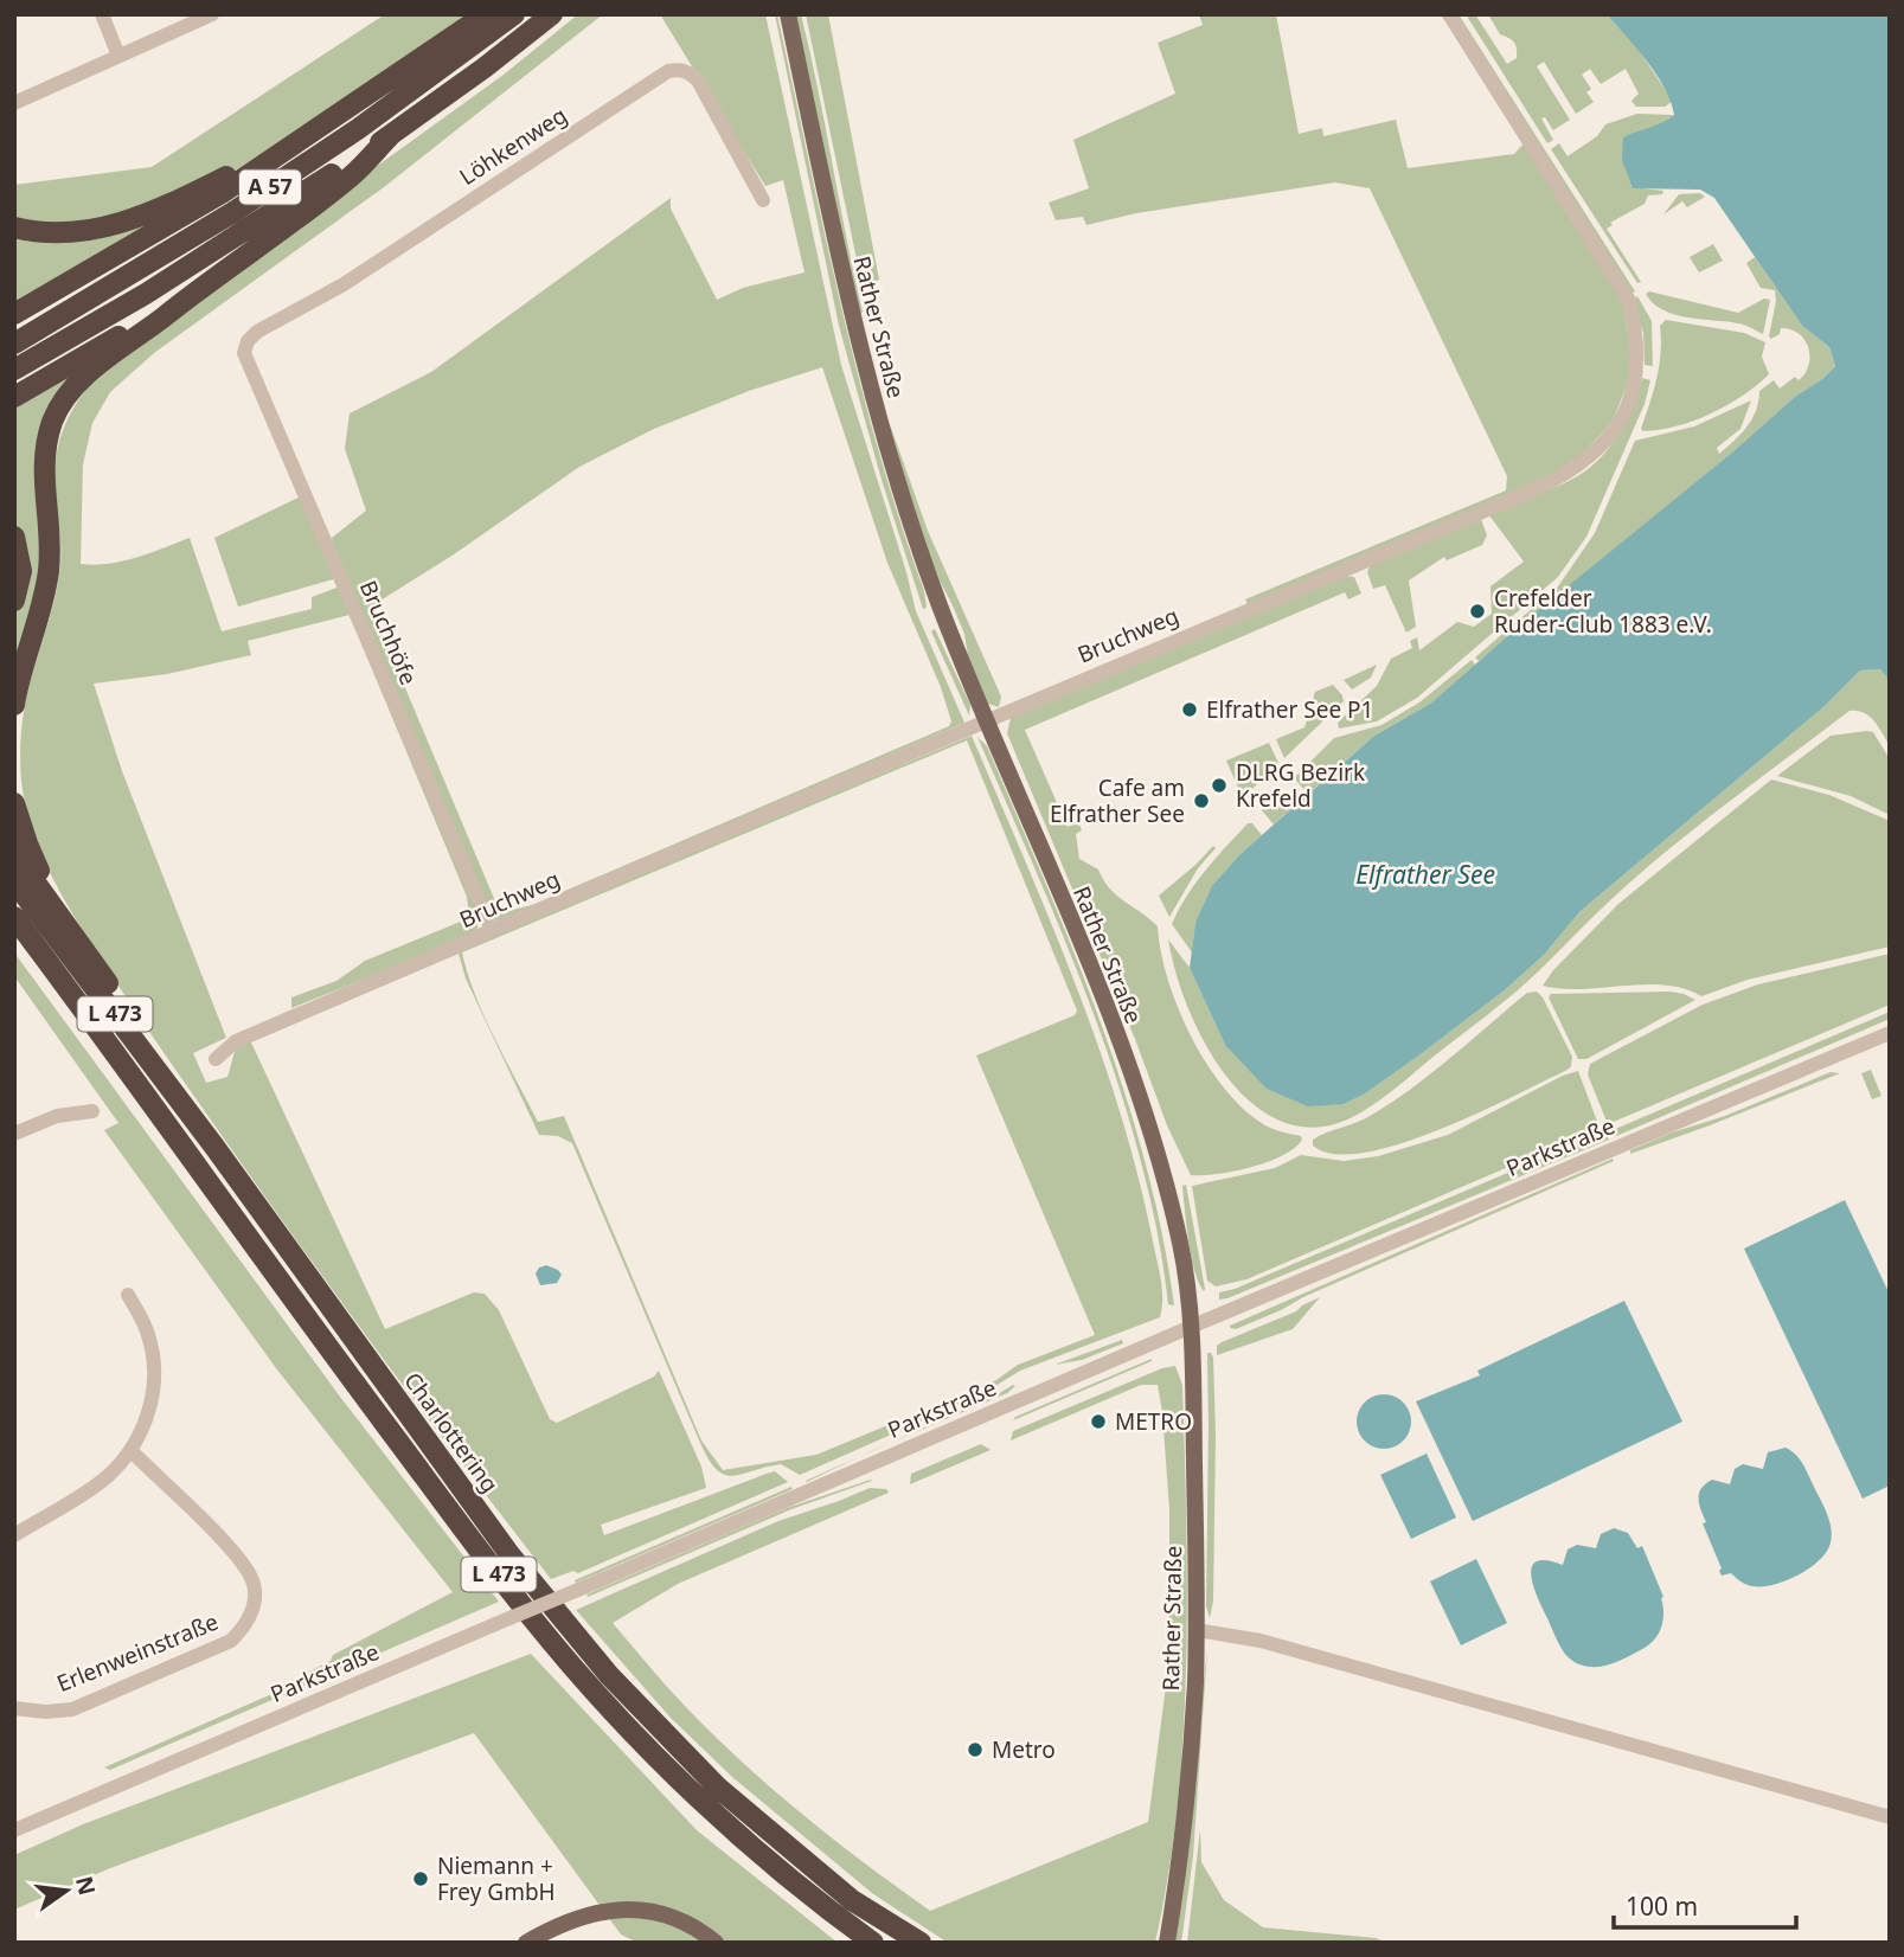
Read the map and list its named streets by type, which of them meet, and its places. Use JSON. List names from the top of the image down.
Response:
{
  "streets": {
    "highway": ["A 57", "L 473", "Charlottering"],
    "main road": ["Rather Straße"],
    "street": [
      "Löhkenweg",
      "Bruchhöfe",
      "Bruchweg",
      "Parkstraße",
      "Erlenweinstraße"
    ]
  },
  "crossings": [
    ["Löhkenweg", "Bruchhöfe"],
    ["Rather Straße", "Bruchweg"],
    ["Rather Straße", "Parkstraße"],
    ["Bruchhöfe", "Bruchweg"]
  ],
  "water": ["Elfrather See"],
  "places": [
    "Crefelder Ruder-Club 1883 e.V.",
    "Elfrather See P1",
    "DLRG Bezirk Krefeld",
    "Cafe am Elfrather See",
    "METRO",
    "Metro",
    "Niemann + Frey GmbH"
  ],
  "scale_bar": "100 m",
  "north": "right"
}
